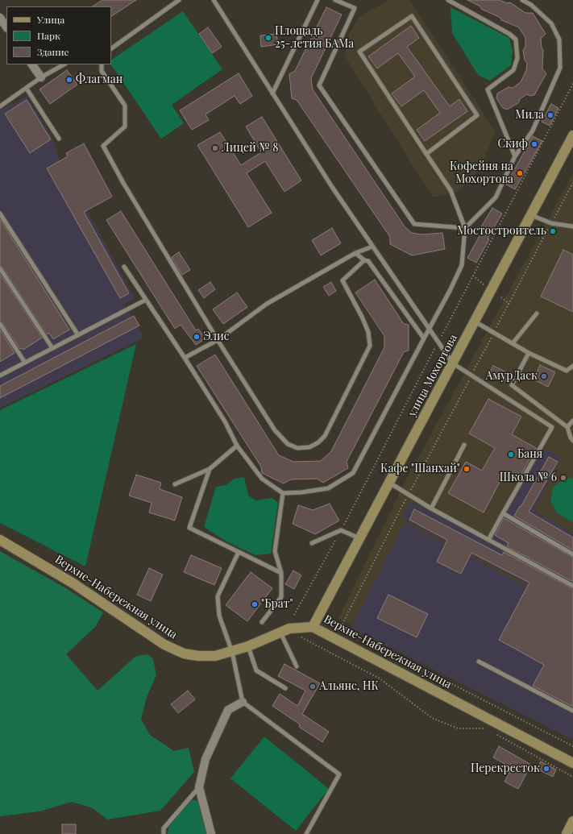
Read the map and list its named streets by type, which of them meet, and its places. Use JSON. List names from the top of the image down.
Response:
{
  "streets": {
    "street": ["улица Мохортова", "Верхне-Набережная улица"]
  },
  "crossings": [
    ["улица Мохортова", "Верхне-Набережная улица"]
  ],
  "places": [
    "Площадь 25-летия БАМа",
    "Флагман",
    "Мила",
    "Скиф",
    "Лицей № 8",
    "Кофейня на Мохортова",
    "Мостостроитель",
    "Элис",
    "АмурДаск",
    "Баня",
    "Кафе \"Шанхай\"",
    "Школа № 6",
    "\"Брат\"",
    "Альянс, НК",
    "Перекресток"
  ],
  "legend": ["Улица", "Парк", "Здание"]
}
